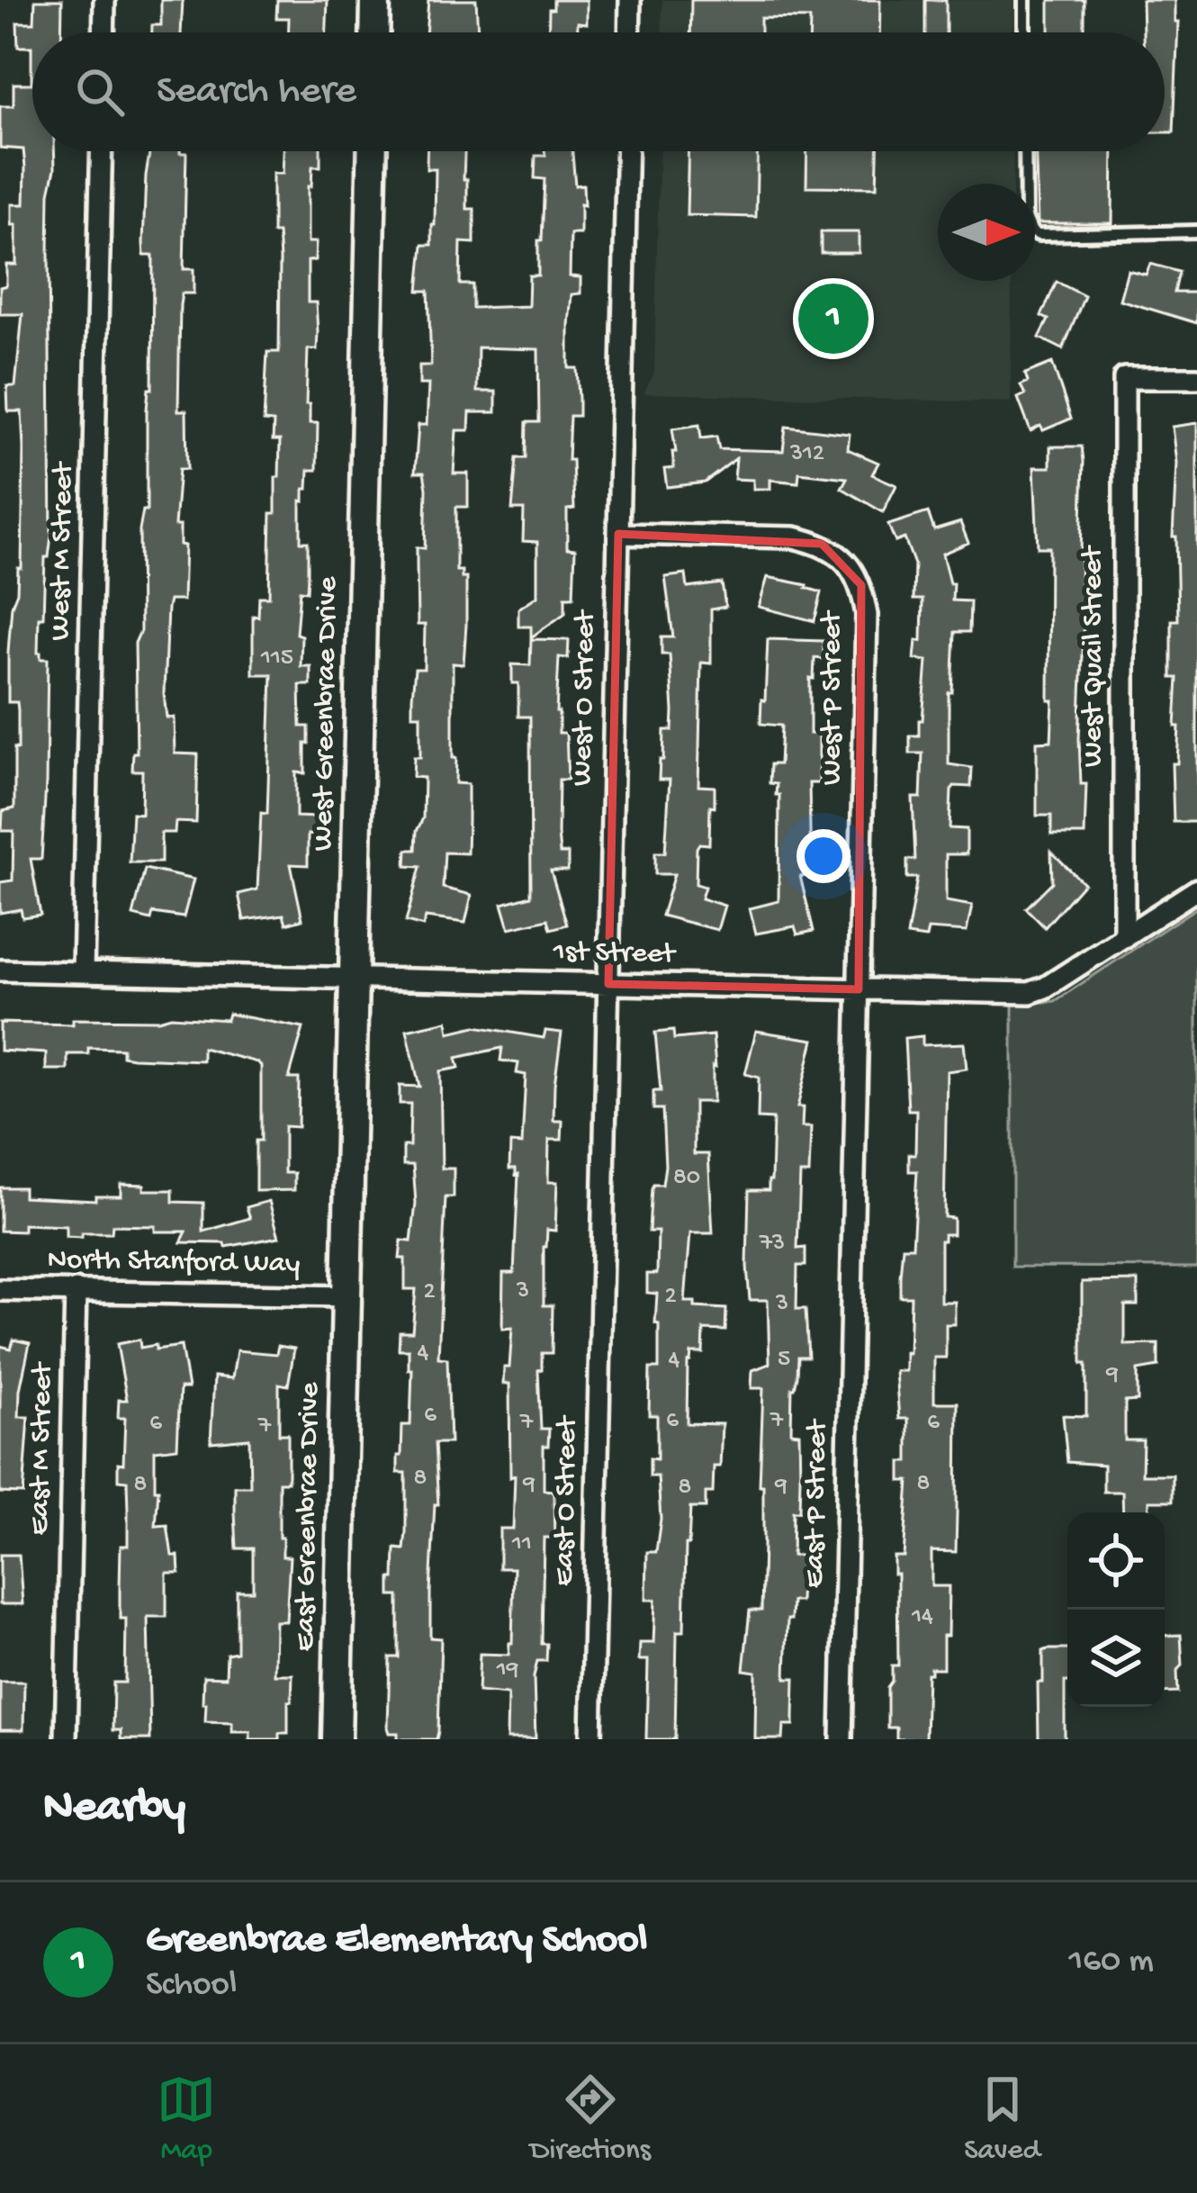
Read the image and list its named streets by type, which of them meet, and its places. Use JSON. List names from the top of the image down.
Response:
{
  "streets": {
    "street": [
      "West M Street",
      "West Quail Street",
      "West O Street",
      "West P Street",
      "West Greenbrae Drive",
      "1st Street",
      "North Stanford Way",
      "East M Street",
      "East O Street",
      "East P Street",
      "East Greenbrae Drive"
    ]
  },
  "crossings": [
    ["West M Street", "1st Street"],
    ["West Quail Street", "1st Street"],
    ["West O Street", "West P Street"],
    ["West O Street", "1st Street"],
    ["West O Street", "East O Street"],
    ["West P Street", "1st Street"],
    ["West P Street", "East P Street"],
    ["West Greenbrae Drive", "1st Street"],
    ["West Greenbrae Drive", "North Stanford Way"],
    ["West Greenbrae Drive", "East Greenbrae Drive"],
    ["North Stanford Way", "East M Street"],
    ["North Stanford Way", "East Greenbrae Drive"]
  ],
  "house_numbers": [
    "312",
    "115",
    "80",
    "73",
    "3",
    "2",
    "2",
    "3",
    "4",
    "5",
    "4",
    "9",
    "6",
    "6",
    "7",
    "7",
    "6",
    "6",
    "7",
    "8",
    "8",
    "8",
    "9",
    "9",
    "8",
    "11",
    "14",
    "19"
  ],
  "north": "right",
  "page": {
    "search": "Search here",
    "pins": "1",
    "heading": "Nearby",
    "list": [
      {
        "mark": "1",
        "name": "Greenbrae Elementary School",
        "note": "School",
        "value": "160 m"
      }
    ],
    "nav": ["Map", "Directions", "Saved"]
  }
}
